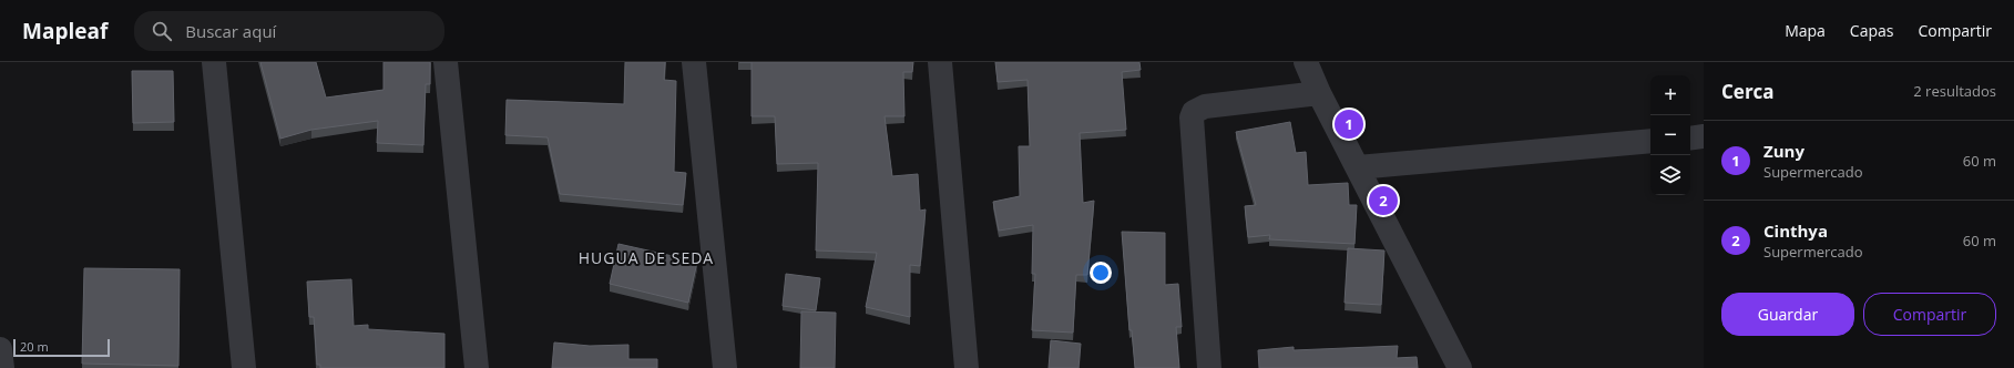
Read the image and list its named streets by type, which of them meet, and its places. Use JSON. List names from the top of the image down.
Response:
{
  "districts": ["HUGUA DE SEDA"],
  "scale_bar": "20 m",
  "page": {
    "header": "Mapleaf",
    "search": "Buscar aquí",
    "nav": ["Mapa", "Capas", "Compartir"],
    "heading": ["Cerca", "2 resultados"],
    "map_buttons": ["+", "−"],
    "pins": ["1", "2"],
    "list": [
      {
        "mark": "1",
        "name": "Zuny",
        "note": "Supermercado",
        "value": "60 m"
      },
      {
        "mark": "2",
        "name": "Cinthya",
        "note": "Supermercado",
        "value": "60 m"
      }
    ],
    "buttons": ["Guardar", "Compartir"],
    "scale": "20 m"
  }
}
